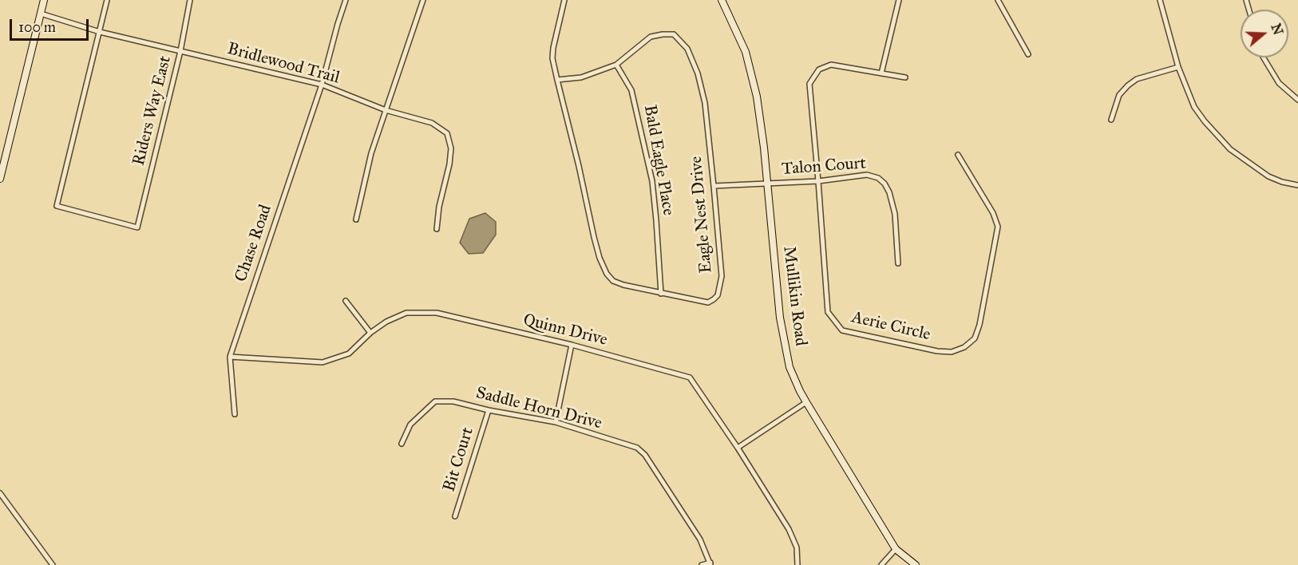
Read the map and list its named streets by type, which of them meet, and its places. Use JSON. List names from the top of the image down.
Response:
{
  "streets": {
    "street": [
      "Bridlewood Trail",
      "Riders Way East",
      "Bald Eagle Place",
      "Talon Court",
      "Eagle Nest Drive",
      "Chase Road",
      "Mullikin Road",
      "Aerie Circle",
      "Quinn Drive",
      "Saddle Horn Drive",
      "Bit Court"
    ]
  },
  "crossings": [
    ["Bridlewood Trail", "Riders Way East"],
    ["Bridlewood Trail", "Chase Road"],
    ["Bald Eagle Place", "Eagle Nest Drive"],
    ["Talon Court", "Eagle Nest Drive"],
    ["Talon Court", "Mullikin Road"],
    ["Talon Court", "Aerie Circle"],
    ["Chase Road", "Quinn Drive"],
    ["Saddle Horn Drive", "Bit Court"]
  ],
  "scale_bar": "100 m",
  "north": "right"
}
